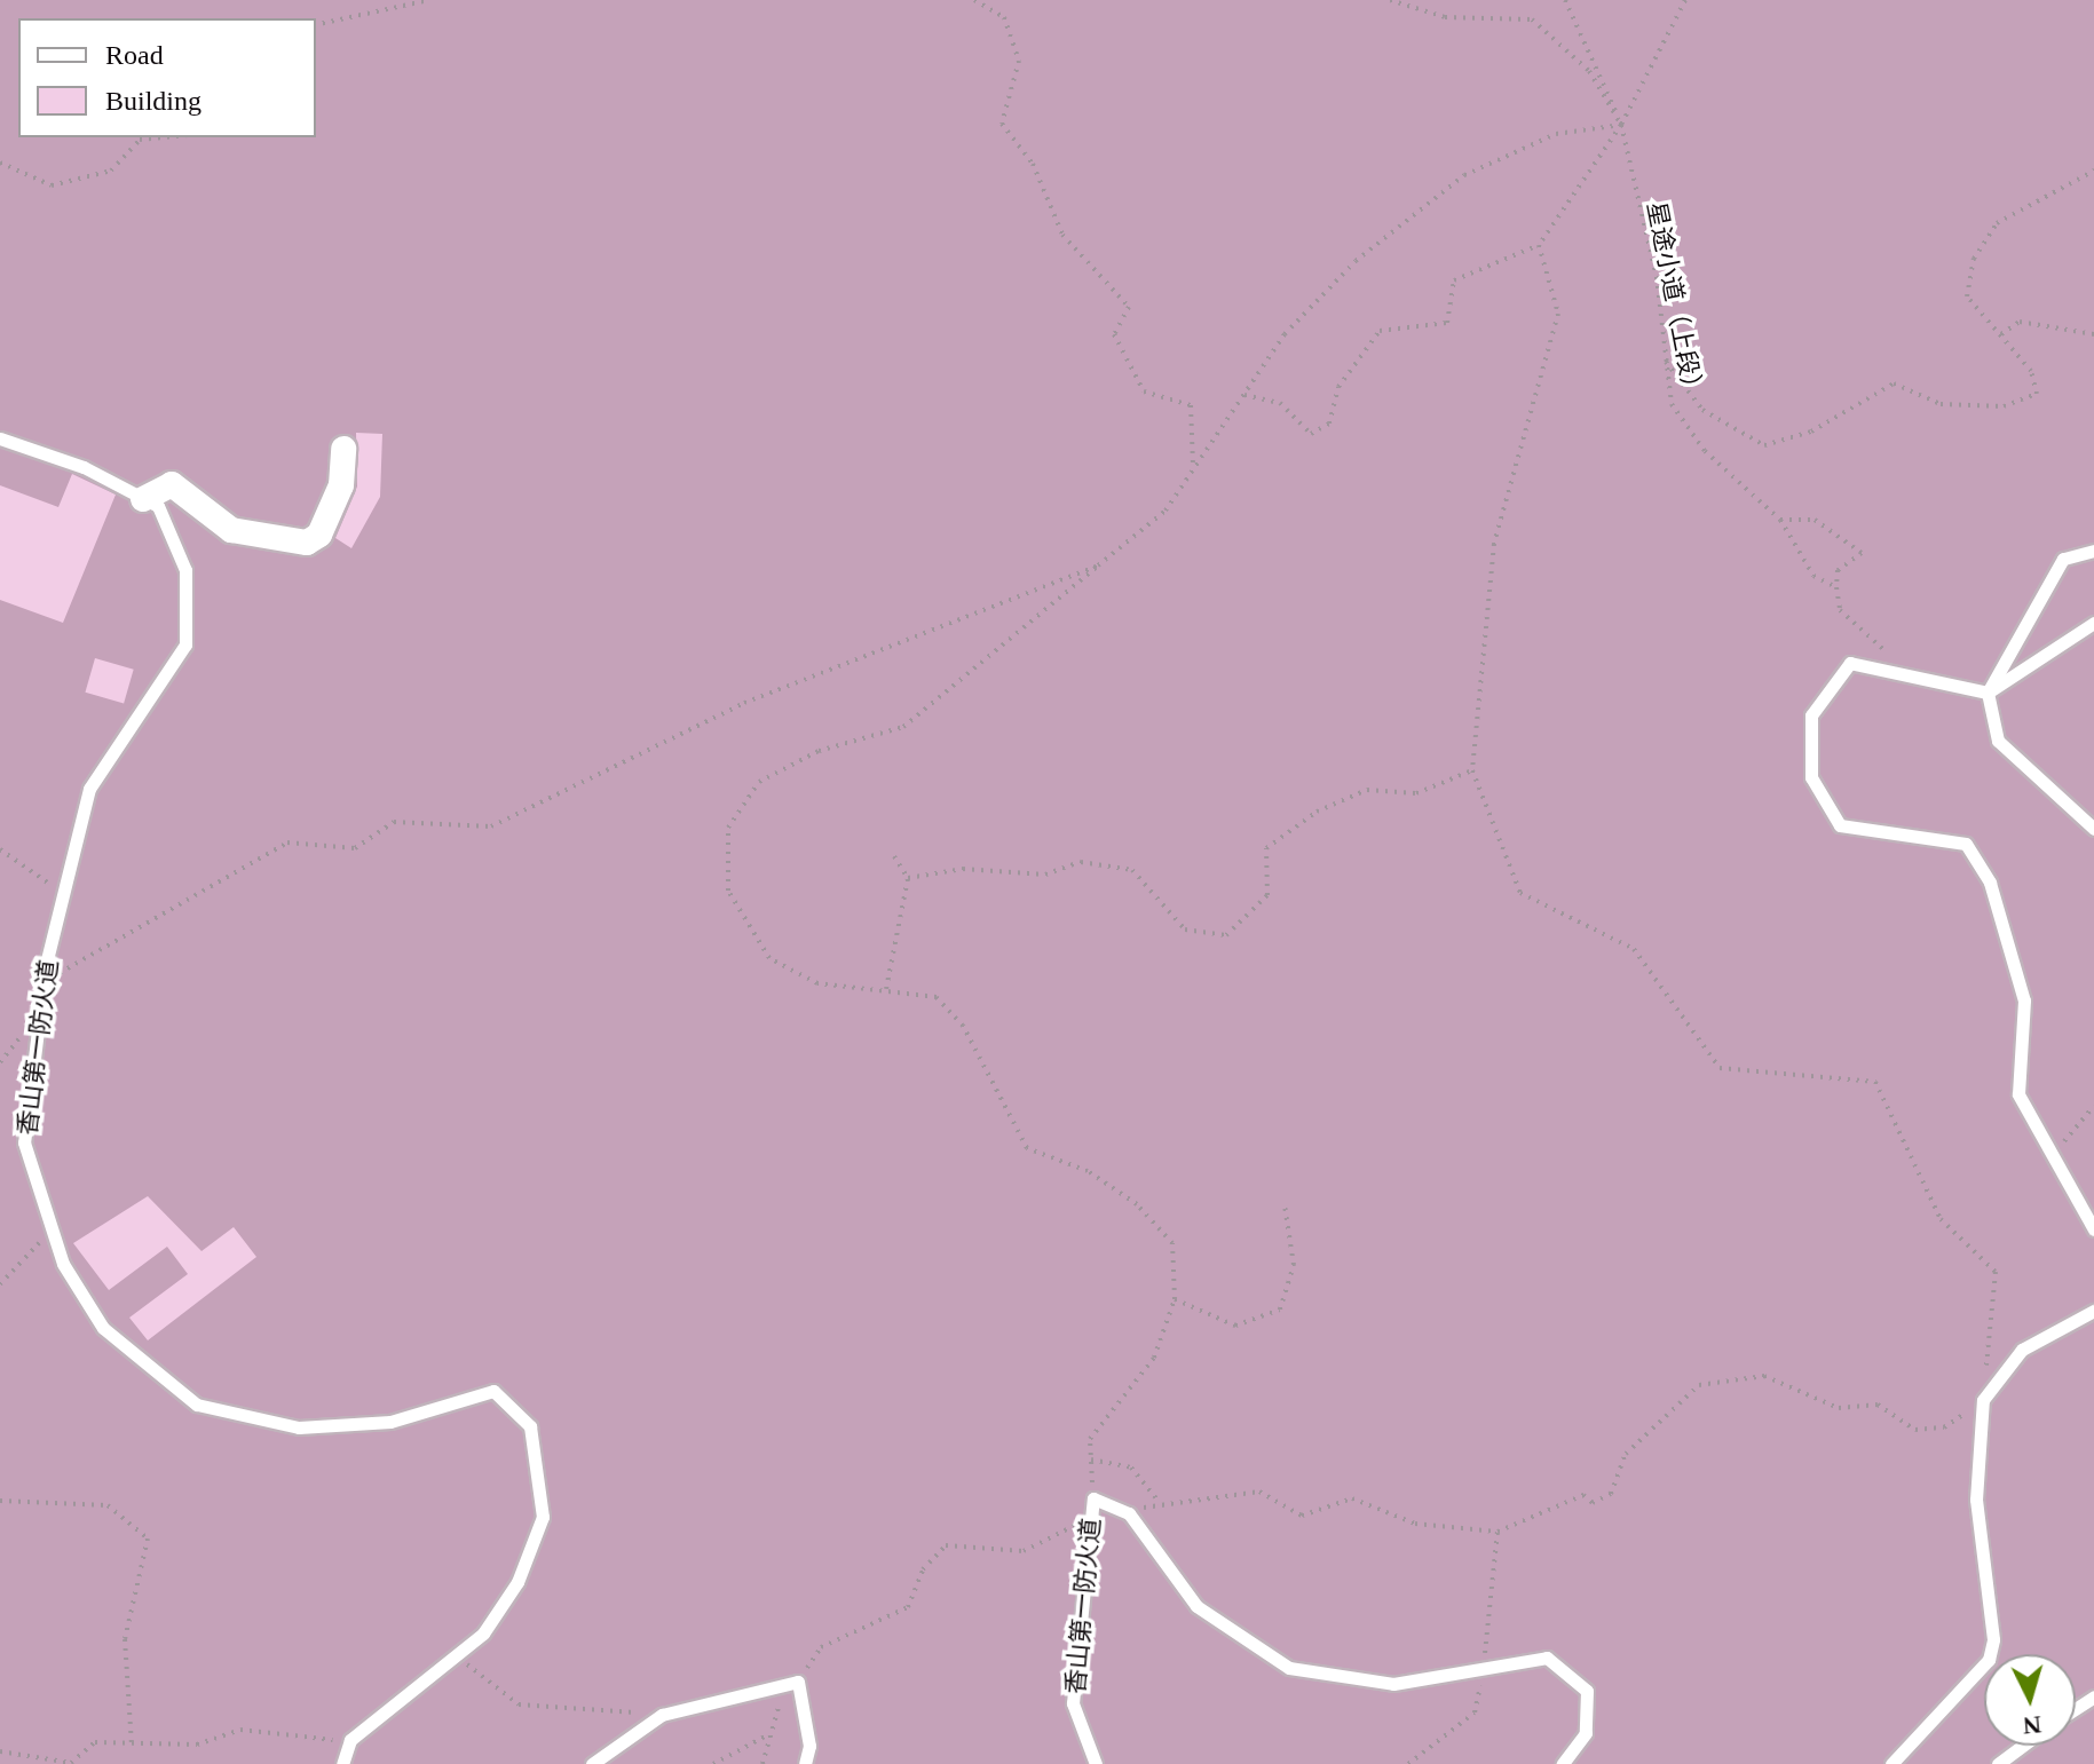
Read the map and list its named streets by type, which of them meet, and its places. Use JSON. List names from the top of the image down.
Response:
{
  "streets": {
    "lane": ["香山第一防火道"],
    "path": ["星途小道（上段）"]
  },
  "legend": ["Road", "Building"],
  "north": "bottom"
}
